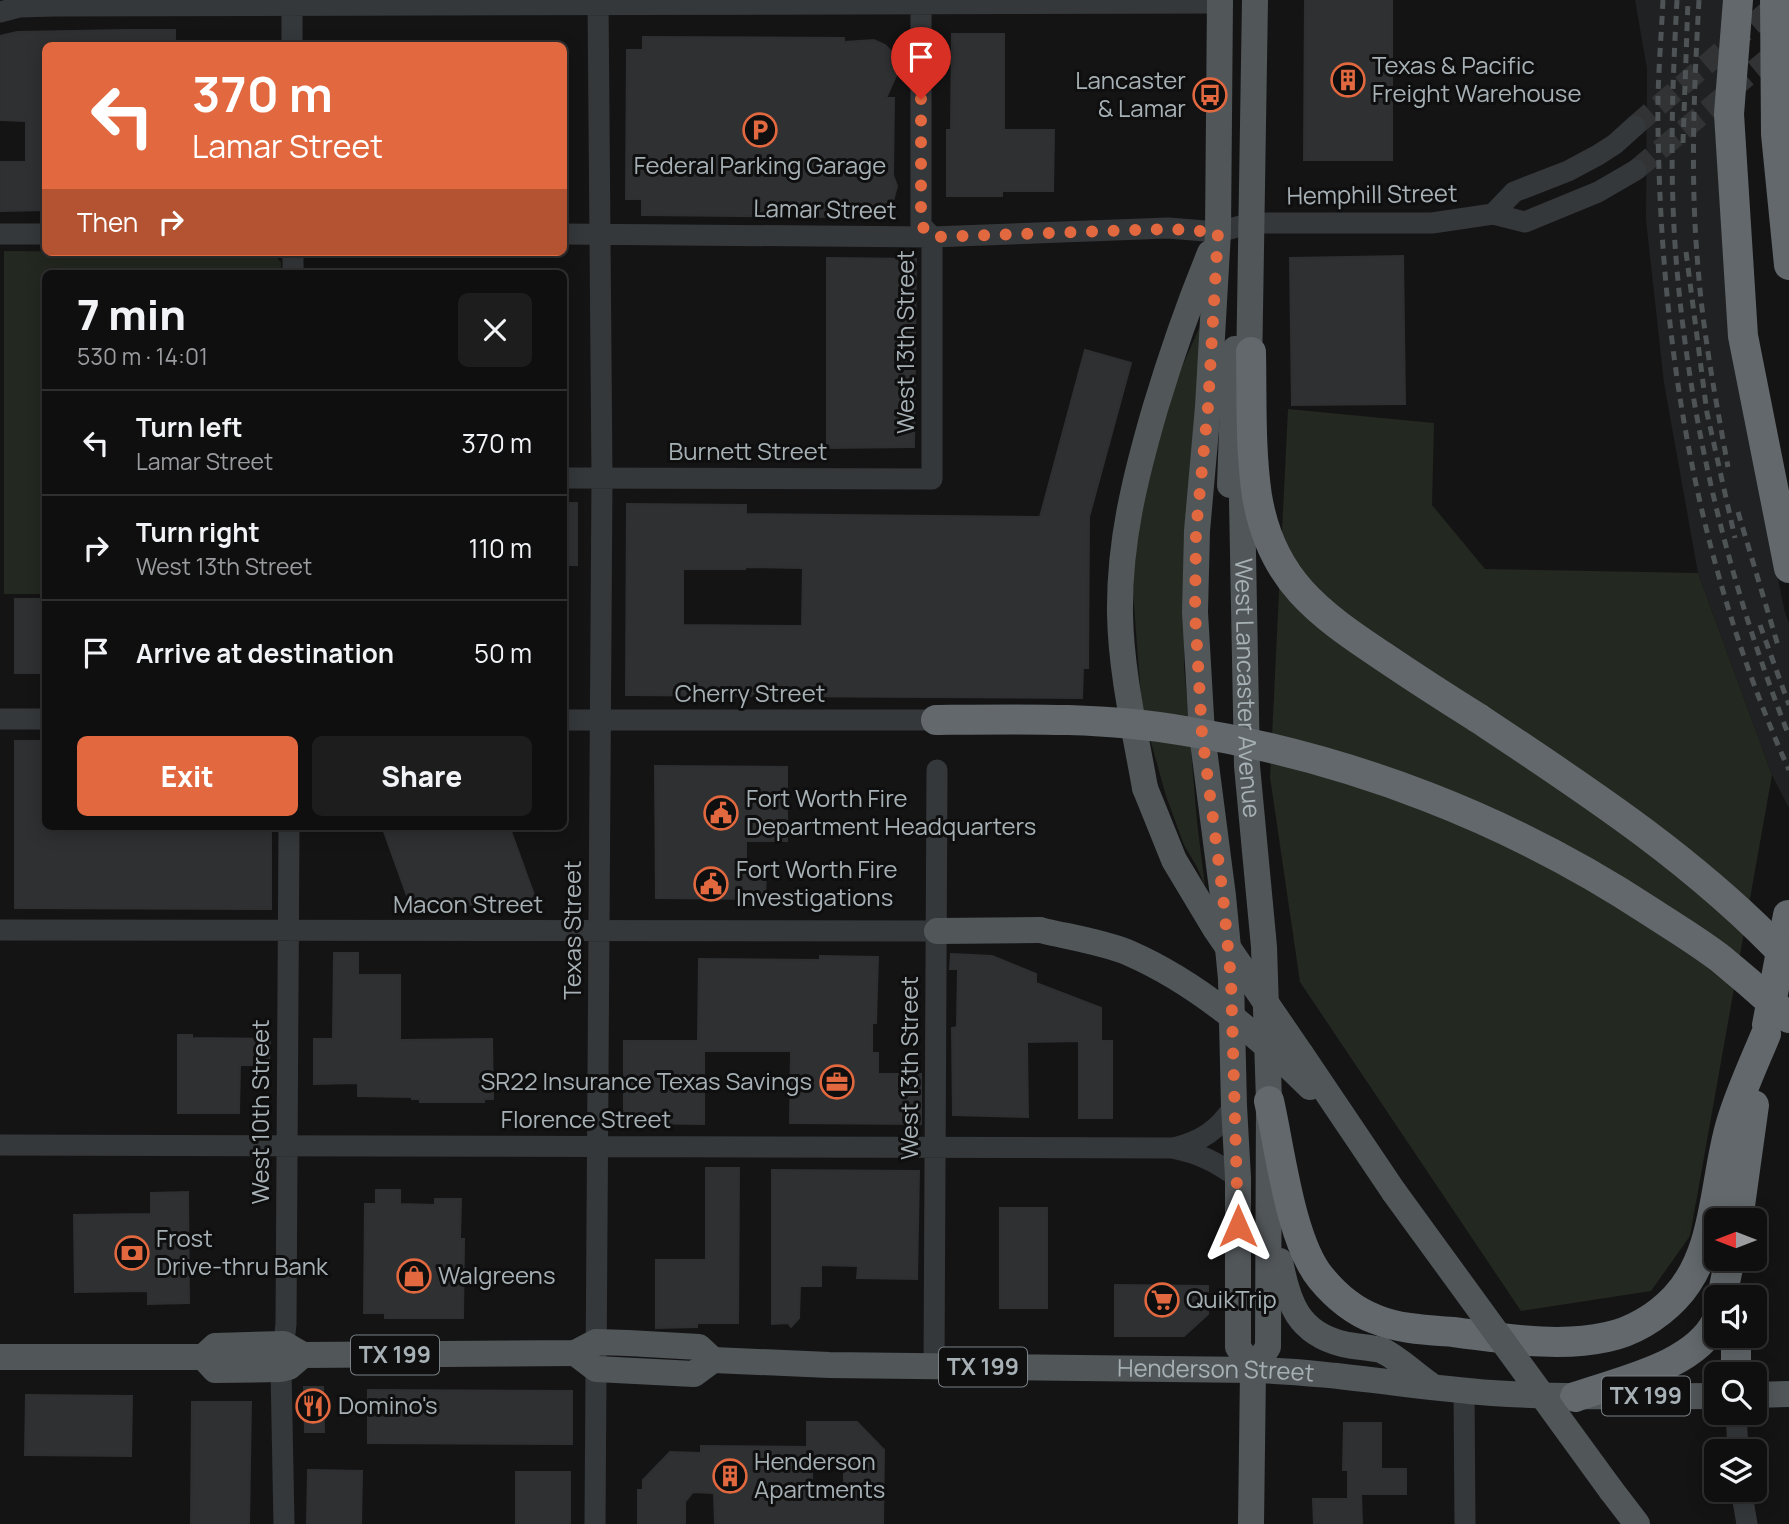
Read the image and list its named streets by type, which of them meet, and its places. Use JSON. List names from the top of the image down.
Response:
{
  "streets": {
    "main road": ["West Lancaster Avenue", "TX 199", "Henderson Street"],
    "street": [
      "Hemphill Street",
      "Lamar Street",
      "West 13th Street",
      "Burnett Street",
      "Cherry Street",
      "Macon Street",
      "Texas Street",
      "West 10th Street",
      "Florence Street"
    ]
  },
  "crossings": [
    ["Hemphill Street", "Lamar Street"],
    ["Hemphill Street", "West Lancaster Avenue"],
    ["Lamar Street", "West 13th Street"],
    ["Lamar Street", "West Lancaster Avenue"],
    ["Lamar Street", "Texas Street"],
    ["West 13th Street", "Burnett Street"],
    ["West 13th Street", "Macon Street"],
    ["West 13th Street", "Florence Street"],
    ["West 13th Street", "Henderson Street"],
    ["Burnett Street", "Texas Street"],
    ["West Lancaster Avenue", "Florence Street"],
    ["West Lancaster Avenue", "Henderson Street"],
    ["Cherry Street", "Texas Street"],
    ["Macon Street", "Texas Street"],
    ["Macon Street", "West 10th Street"],
    ["Texas Street", "Florence Street"],
    ["Texas Street", "Henderson Street"],
    ["West 10th Street", "Florence Street"],
    ["West 10th Street", "Henderson Street"]
  ],
  "places": {
    "building": ["Texas & Pacific Freight Warehouse", "Henderson Apartments"],
    "bus stop": ["Lancaster & Lamar"],
    "parking": ["Federal Parking Garage"],
    "public building": ["Fort Worth Fire Department Headquarters", "Fort Worth Fire Investigations"],
    "office": ["SR22 Insurance Texas Savings"],
    "bank": ["Frost Drive-thru Bank"],
    "shop": ["Walgreens"],
    "supermarket": ["QuikTrip"],
    "restaurant": ["Domino's"]
  },
  "north": "left",
  "page": {
    "turn": ["370 m", "Lamar Street"],
    "then": "Then",
    "heading": ["7 min", "530 m · 14:01"],
    "list": [
      {
        "name": "Turn left",
        "note": "Lamar Street",
        "value": "370 m"
      },
      {
        "name": "Turn right",
        "note": "West 13th Street",
        "value": "110 m"
      },
      {
        "name": "Arrive at destination",
        "value": "50 m"
      }
    ],
    "buttons": ["Exit", "Share"]
  }
}
